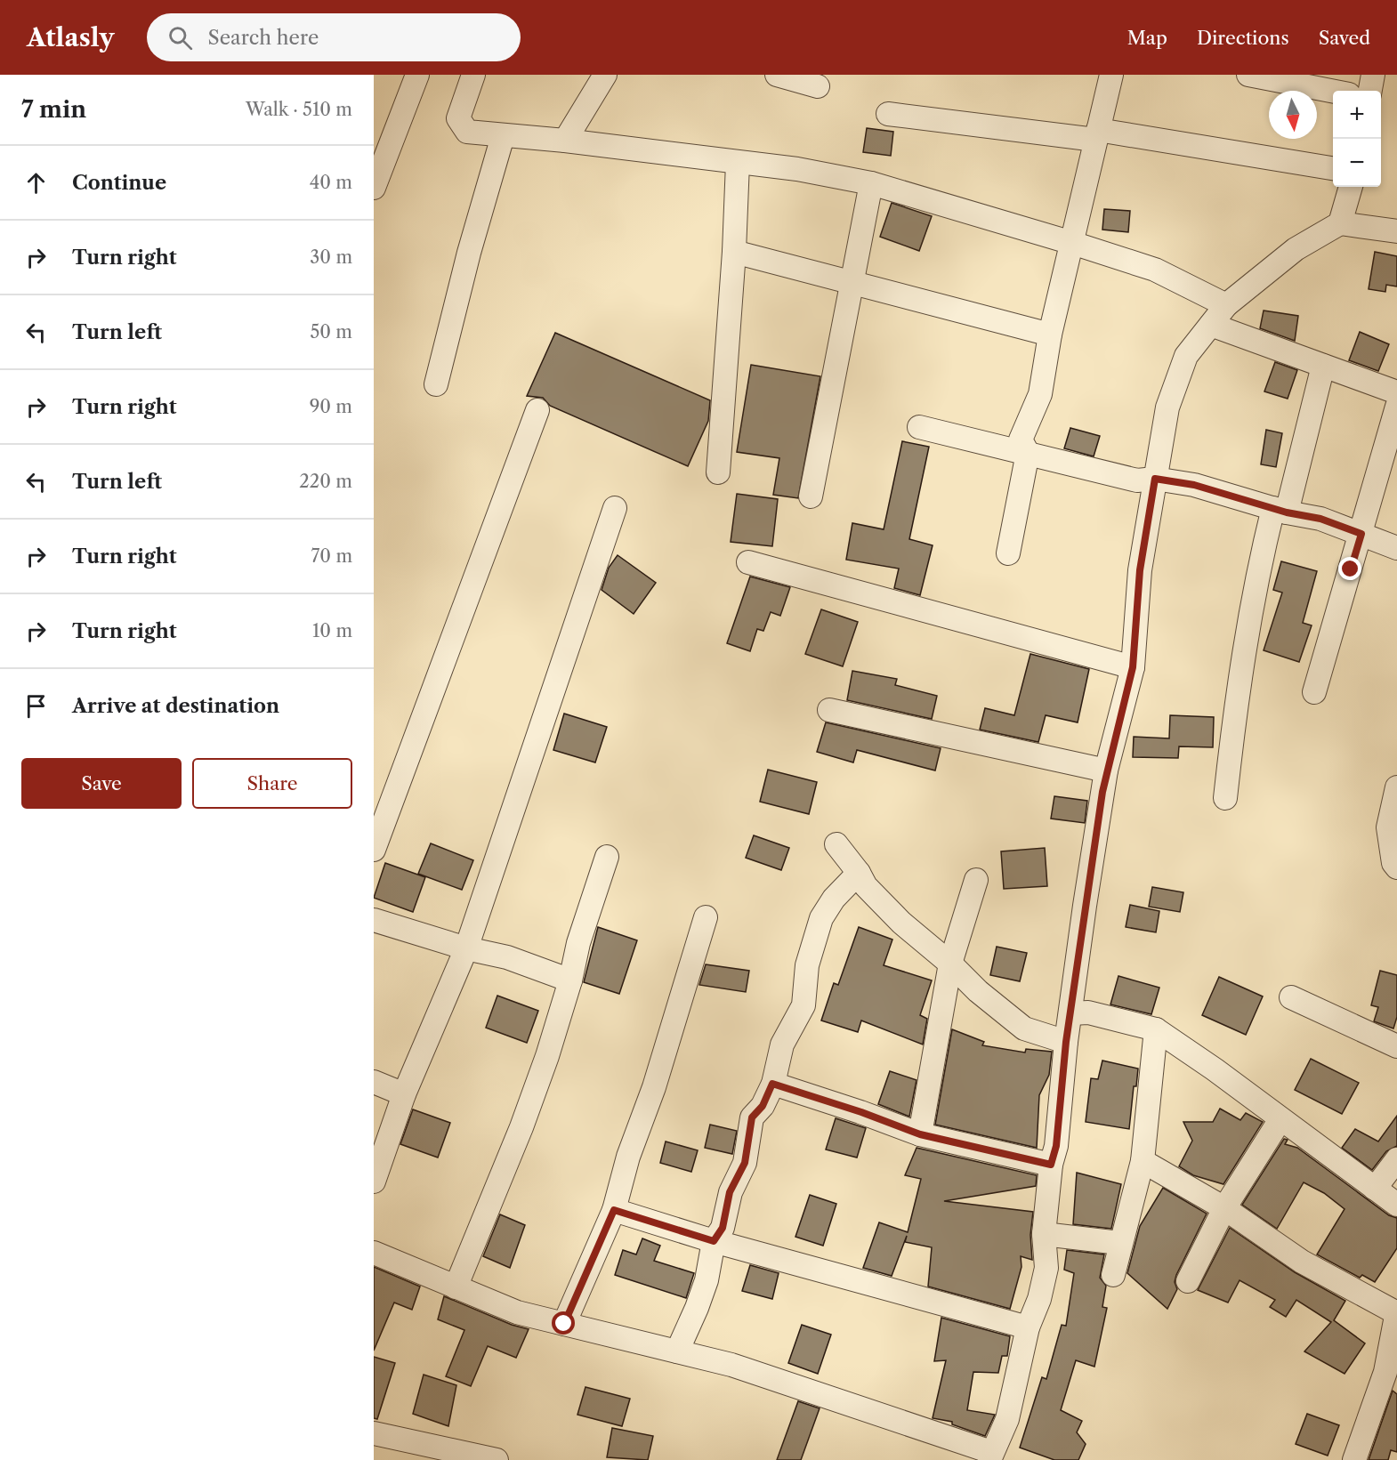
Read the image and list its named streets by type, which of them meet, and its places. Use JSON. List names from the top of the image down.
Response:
{
  "north": "bottom",
  "page": {
    "header": "Atlasly",
    "search": "Search here",
    "nav": ["Map", "Directions", "Saved"],
    "heading": ["7 min", "Walk · 510 m"],
    "map_buttons": ["+", "−"],
    "list": [
      ["Continue", "40 m"],
      ["Turn right", "30 m"],
      ["Turn left", "50 m"],
      ["Turn right", "90 m"],
      ["Turn left", "220 m"],
      ["Turn right", "70 m"],
      ["Turn right", "10 m"],
      "Arrive at destination"
    ],
    "buttons": ["Save", "Share"]
  }
}
